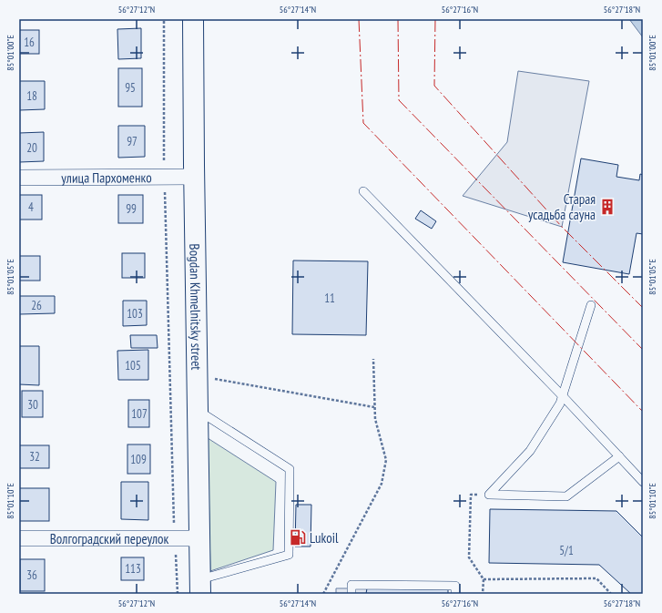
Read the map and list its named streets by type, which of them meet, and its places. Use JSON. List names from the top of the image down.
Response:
{
  "streets": {
    "street": ["улица Пархоменко", "Bogdan Khmelnitsky street", "Волгоградский переулок"]
  },
  "crossings": [
    ["улица Пархоменко", "Bogdan Khmelnitsky street"],
    ["Bogdan Khmelnitsky street", "Волгоградский переулок"]
  ],
  "places": {
    "building": ["Старая усадьба сауна"],
    "fuel station": ["Lukoil"]
  },
  "house_numbers": [
    "16",
    "95",
    "18",
    "97",
    "20",
    "4",
    "99",
    "11",
    "26",
    "103",
    "105",
    "30",
    "107",
    "32",
    "109",
    "5/1",
    "113",
    "36"
  ],
  "coordinates": [
    "56°27'12\"N",
    "56°27'14\"N",
    "56°27'16\"N",
    "56°27'18\"N",
    "85°01'00\"E",
    "85°01'05\"E",
    "85°01'10\"E"
  ]
}
